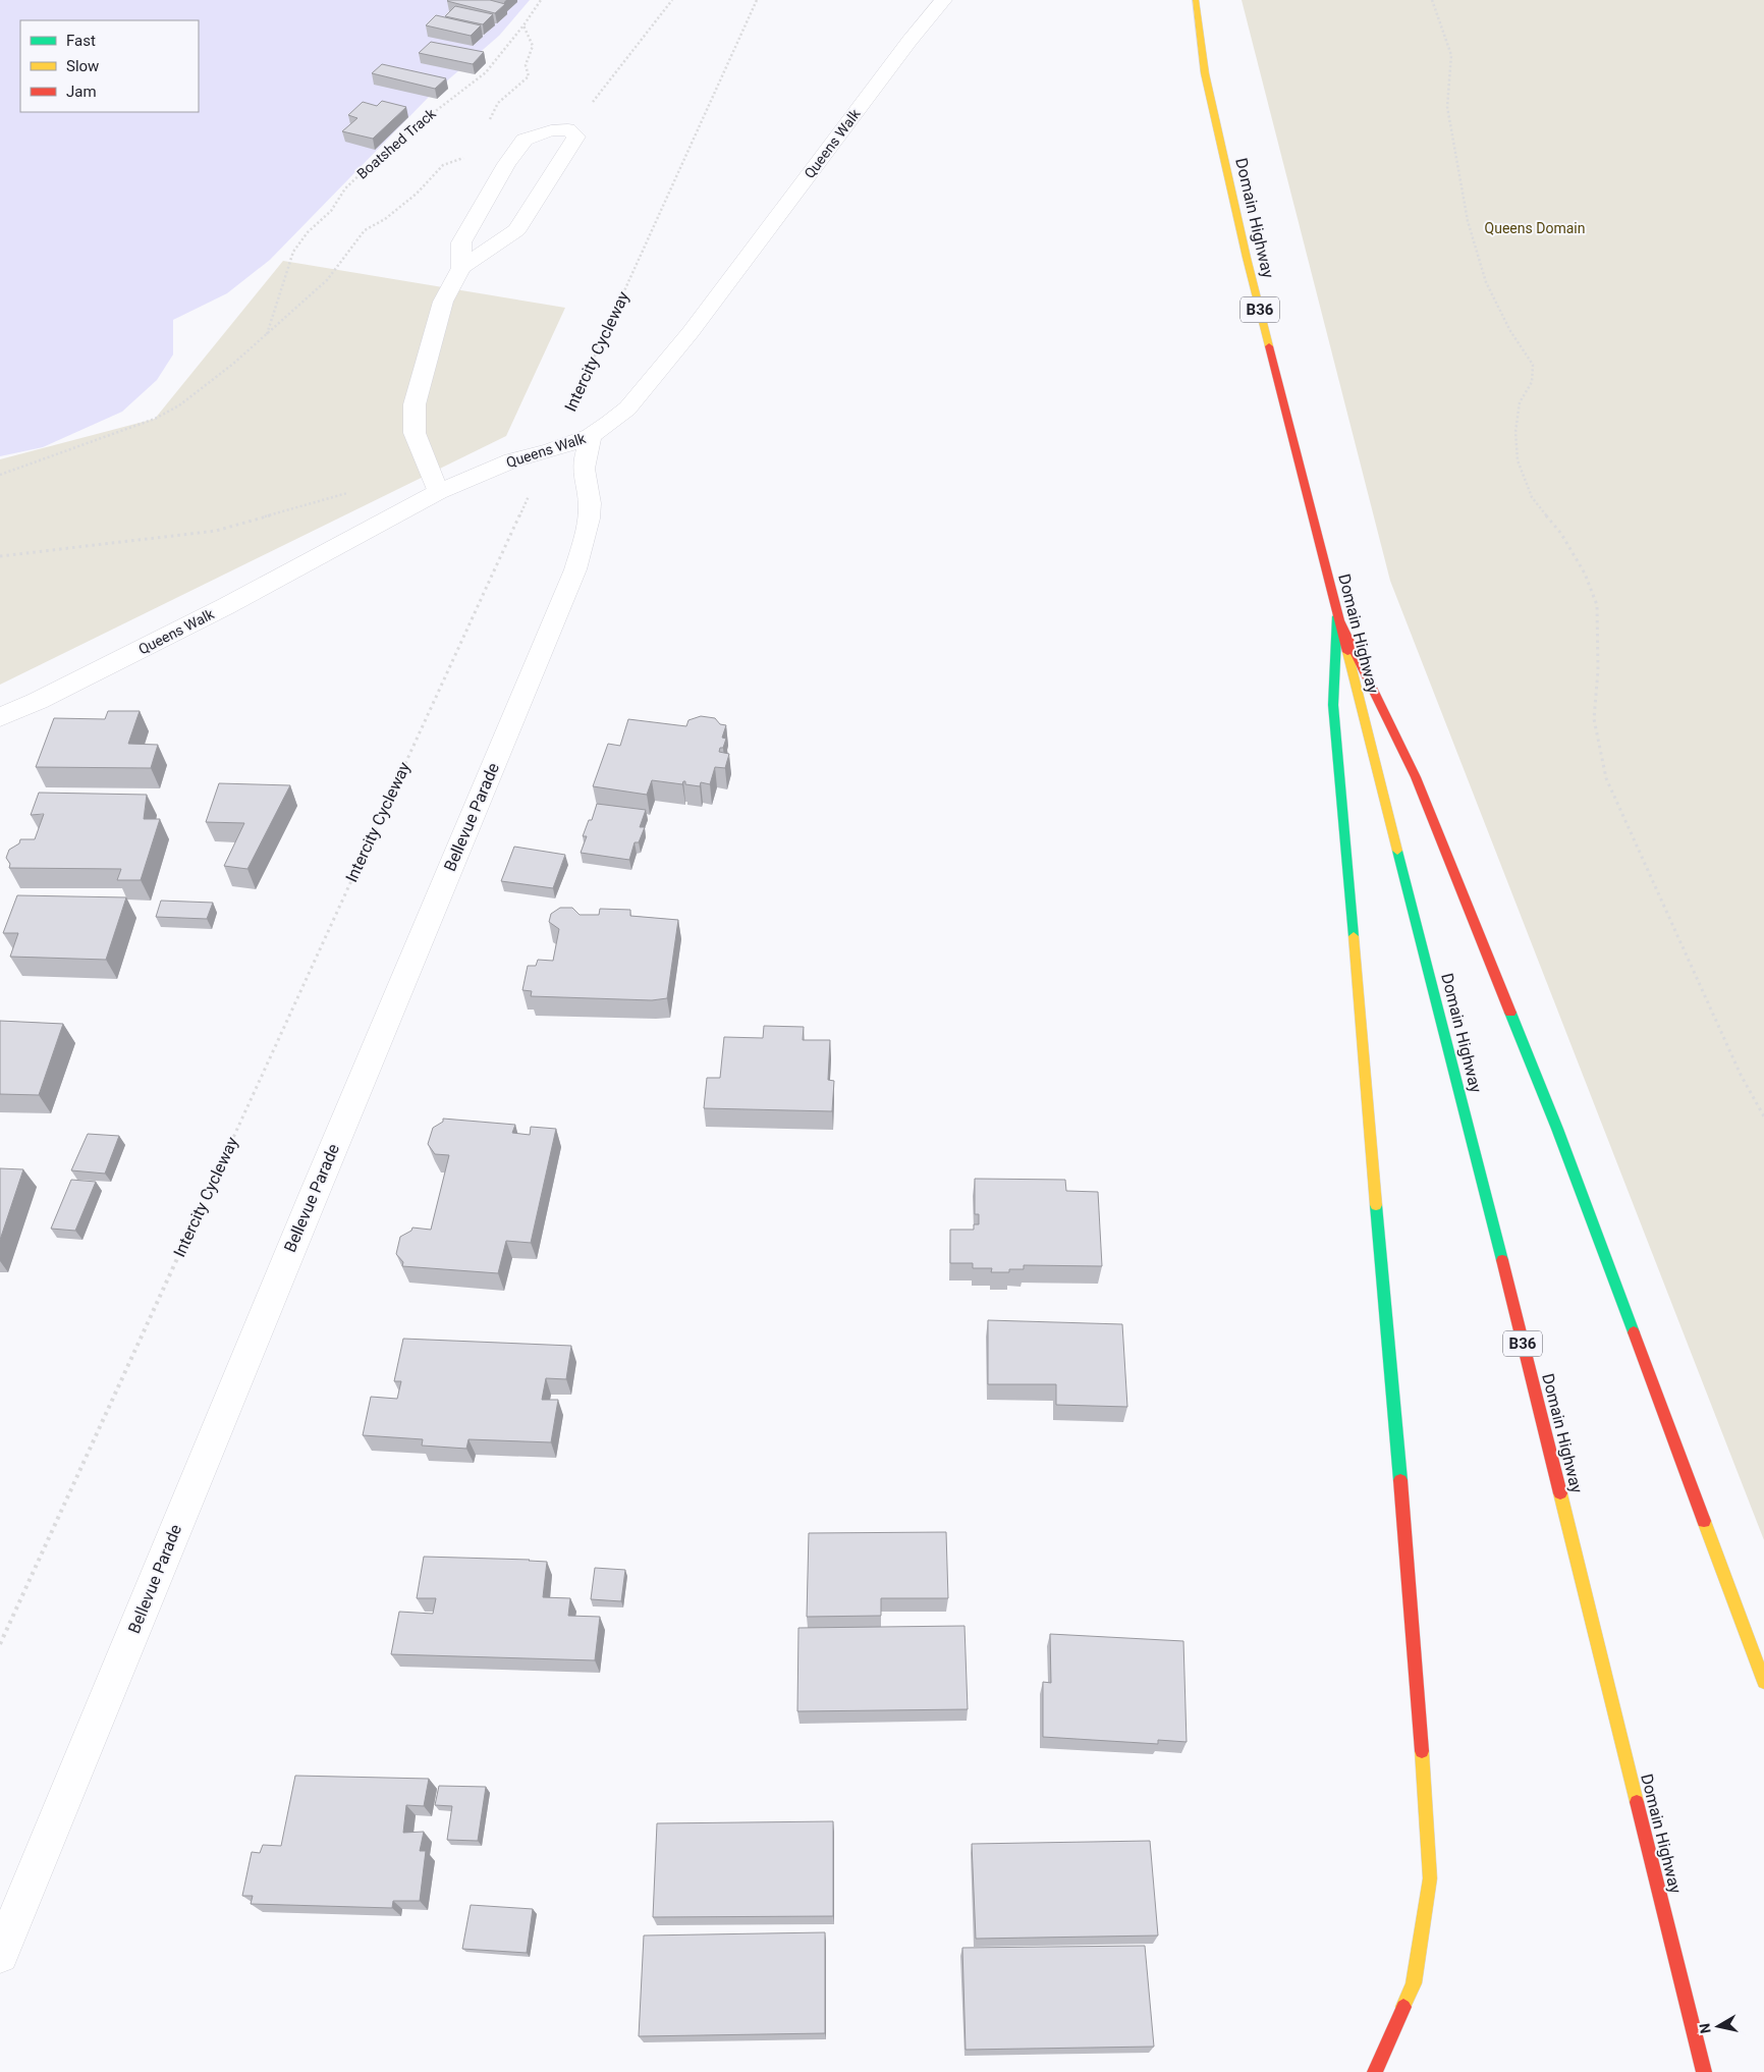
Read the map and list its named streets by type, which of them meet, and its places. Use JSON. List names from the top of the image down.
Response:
{
  "streets": {
    "main road": ["Domain Highway", "B36"],
    "street": ["Queens Walk", "Bellevue Parade"],
    "path": ["Boatshed Track", "Intercity Cycleway"]
  },
  "crossings": [
    ["Queens Walk", "Intercity Cycleway"],
    ["Queens Walk", "Bellevue Parade"]
  ],
  "parks": ["Queens Domain"],
  "legend": ["Fast", "Slow", "Jam"],
  "north": "left"
}
